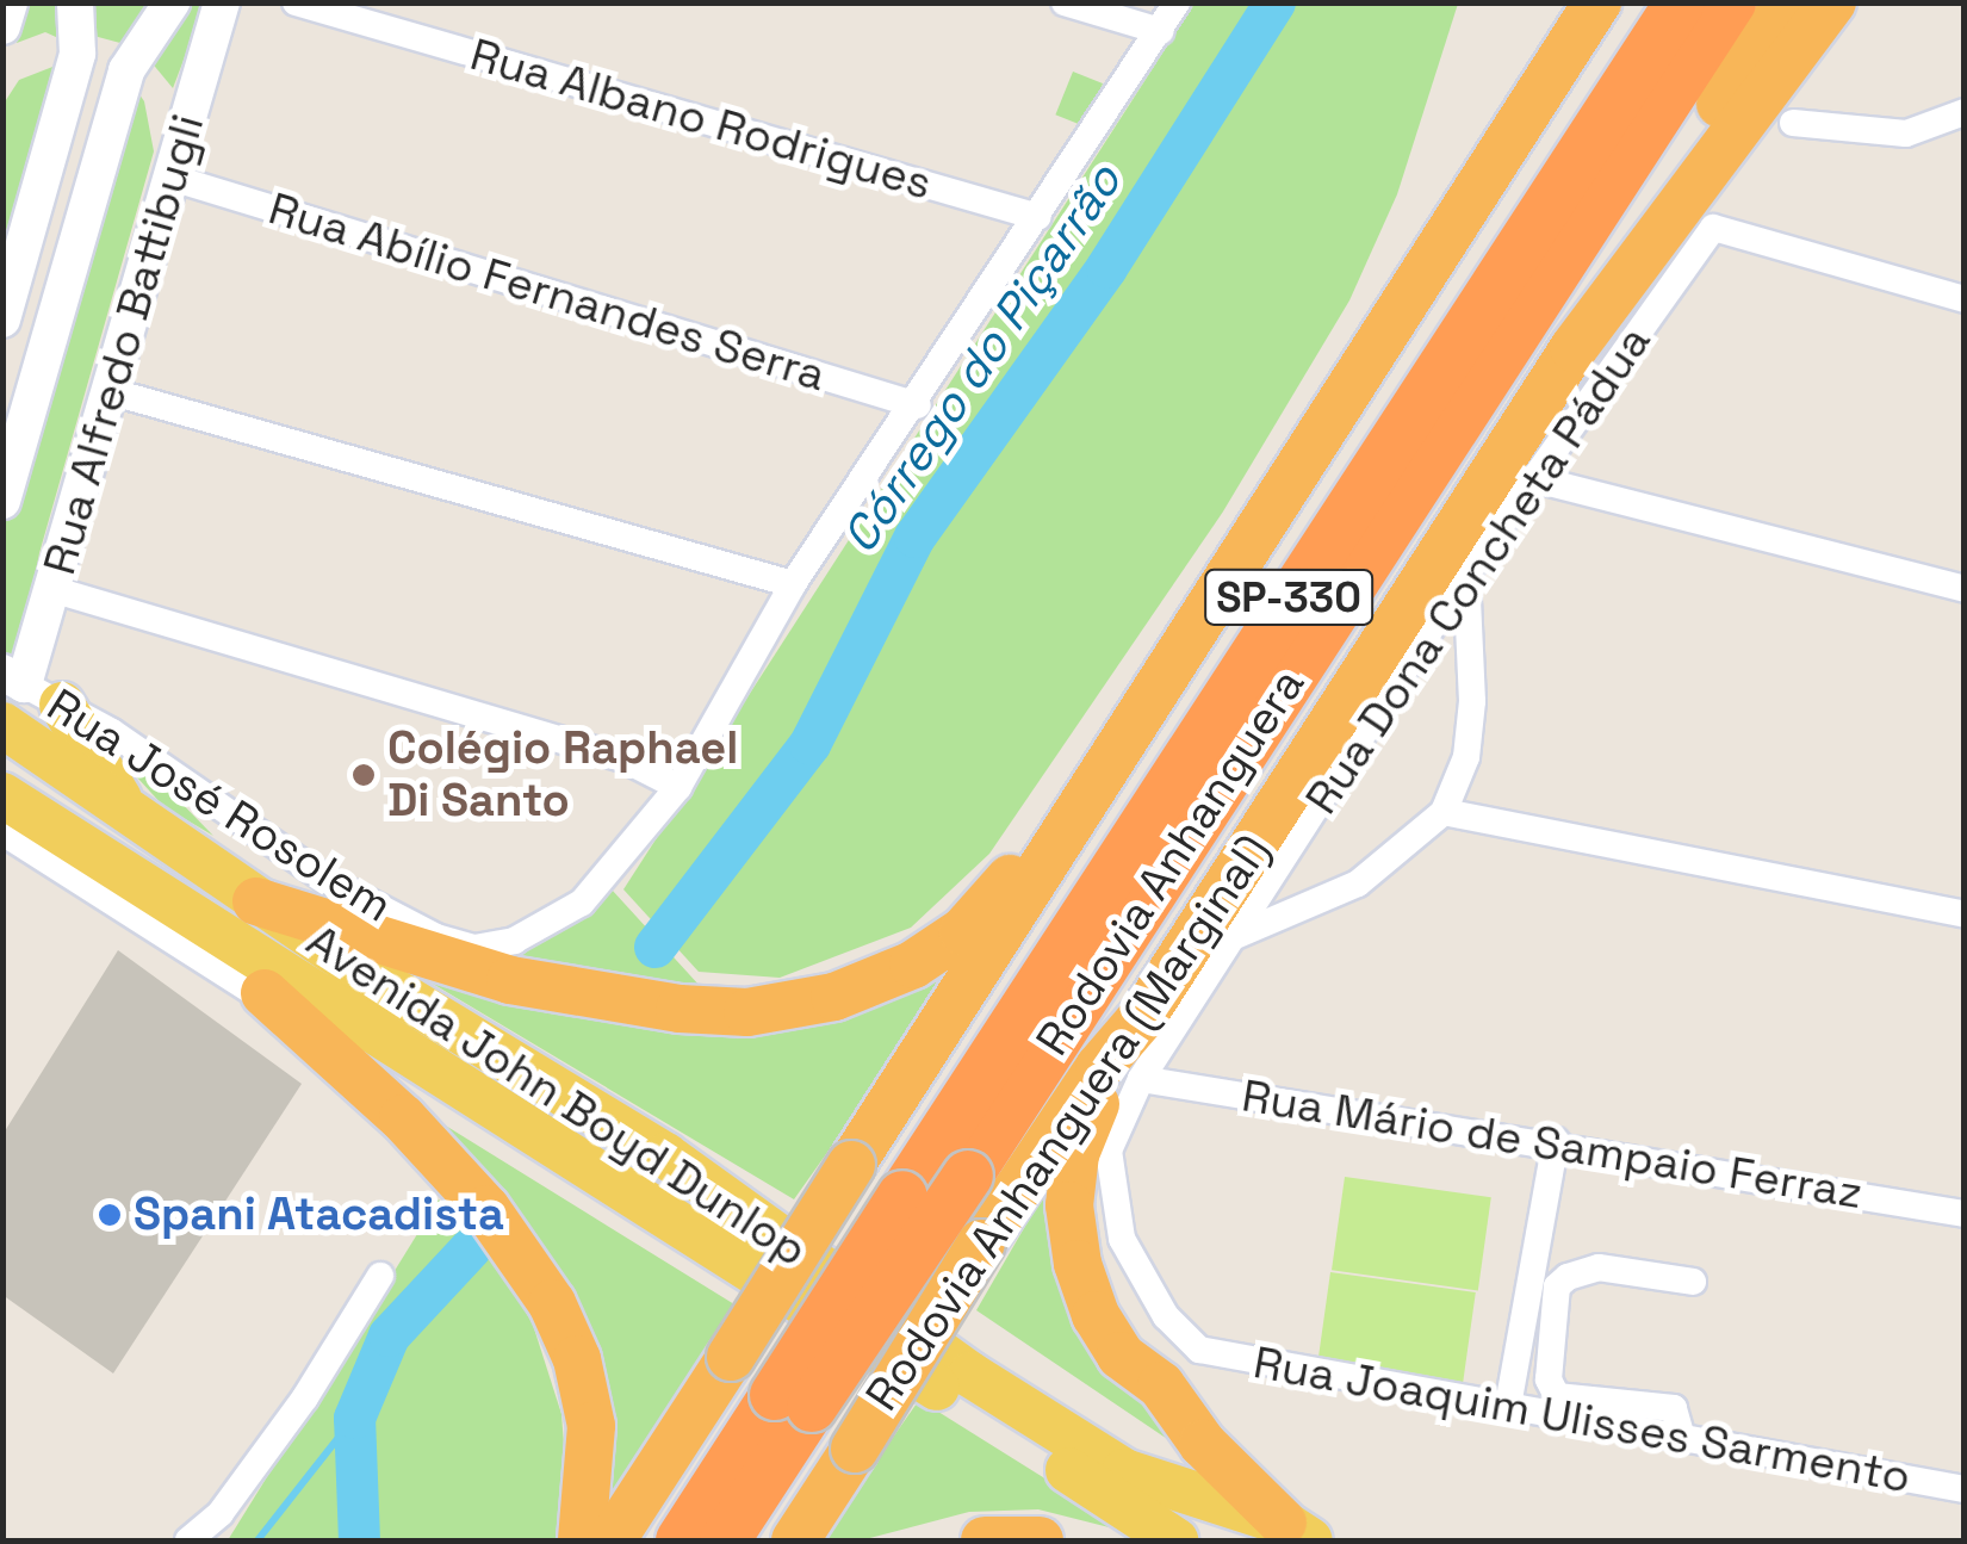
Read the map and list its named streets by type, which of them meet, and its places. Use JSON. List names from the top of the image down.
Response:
{
  "streets": {
    "highway": ["SP-330", "Rodovia Anhanguera", "Rodovia Anhanguera (Marginal)"],
    "main road": ["Avenida John Boyd Dunlop"],
    "street": [
      "Rua Albano Rodrigues",
      "Rua Abílio Fernandes Serra",
      "Rua Alfredo Battibugli",
      "Rua Dona Concheta Pádua",
      "Rua José Rosolem",
      "Rua Mário de Sampaio Ferraz",
      "Rua Joaquim Ulisses Sarmento"
    ]
  },
  "crossings": [
    ["Rua Abílio Fernandes Serra", "Rua Alfredo Battibugli"],
    ["Rua Alfredo Battibugli", "Rua José Rosolem"],
    ["Rua Dona Concheta Pádua", "Rua Mário de Sampaio Ferraz"],
    ["Rua Dona Concheta Pádua", "Rua Joaquim Ulisses Sarmento"]
  ],
  "water": ["Córrego do Piçarrão"],
  "places": ["Colégio Raphael Di Santo", "Spani Atacadista"]
}
